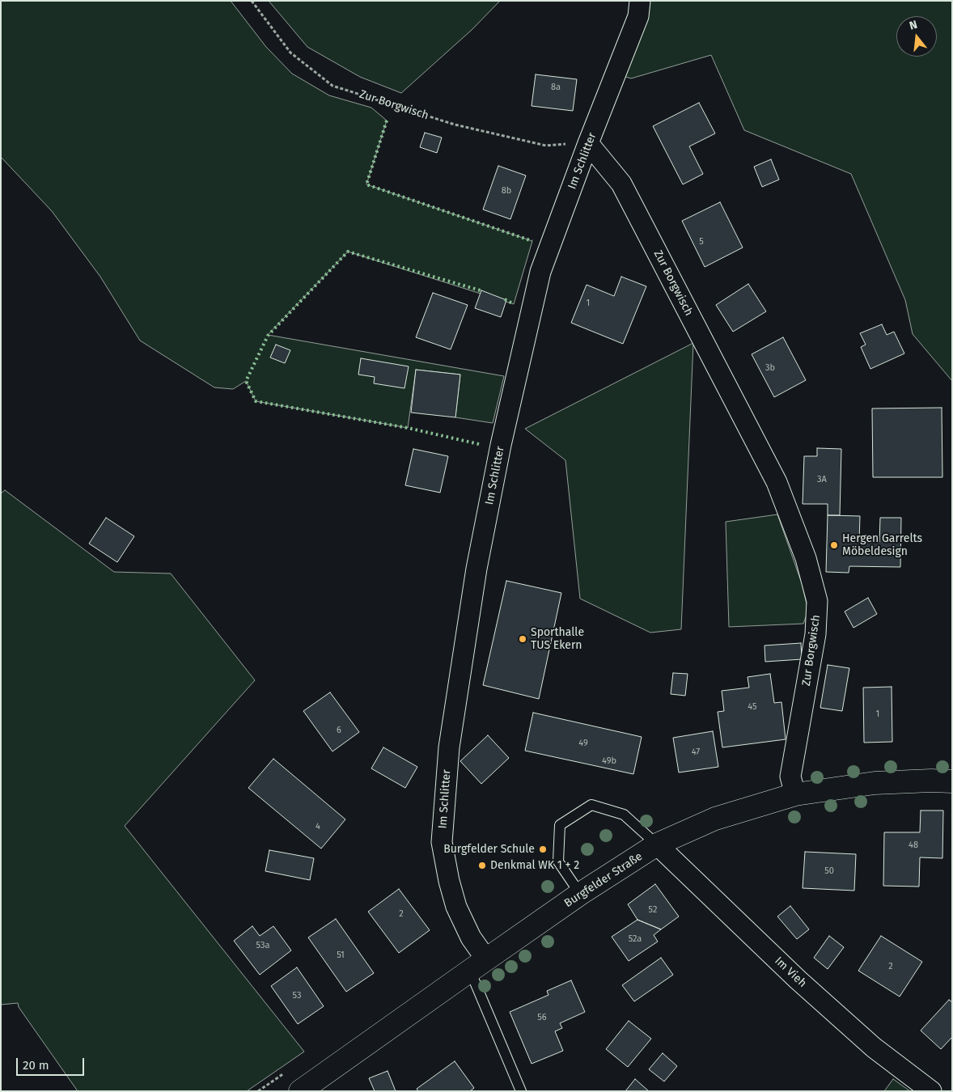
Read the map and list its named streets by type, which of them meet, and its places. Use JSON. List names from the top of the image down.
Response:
{
  "streets": {
    "street": [
      "Zur Borgwisch",
      "Im Schlitter",
      "Burgfelder Straße",
      "Im Vieh"
    ]
  },
  "crossings": [
    ["Zur Borgwisch", "Im Schlitter"],
    ["Zur Borgwisch", "Burgfelder Straße"],
    ["Im Schlitter", "Burgfelder Straße"],
    ["Burgfelder Straße", "Im Vieh"]
  ],
  "places": [
    "Hergen Garrelts Möbeldesign",
    "Sporthalle TUS Ekern",
    "Burgfelder Schule",
    "Denkmal WK 1 + 2"
  ],
  "house_numbers": [
    "8a",
    "8b",
    "5",
    "1",
    "3b",
    "3A",
    "45",
    "1",
    "6",
    "49",
    "47",
    "49b",
    "4",
    "48",
    "50",
    "52",
    "2",
    "52a",
    "53a",
    "51",
    "2",
    "53",
    "56"
  ],
  "scale_bar": "20 m",
  "north": "top"
}
